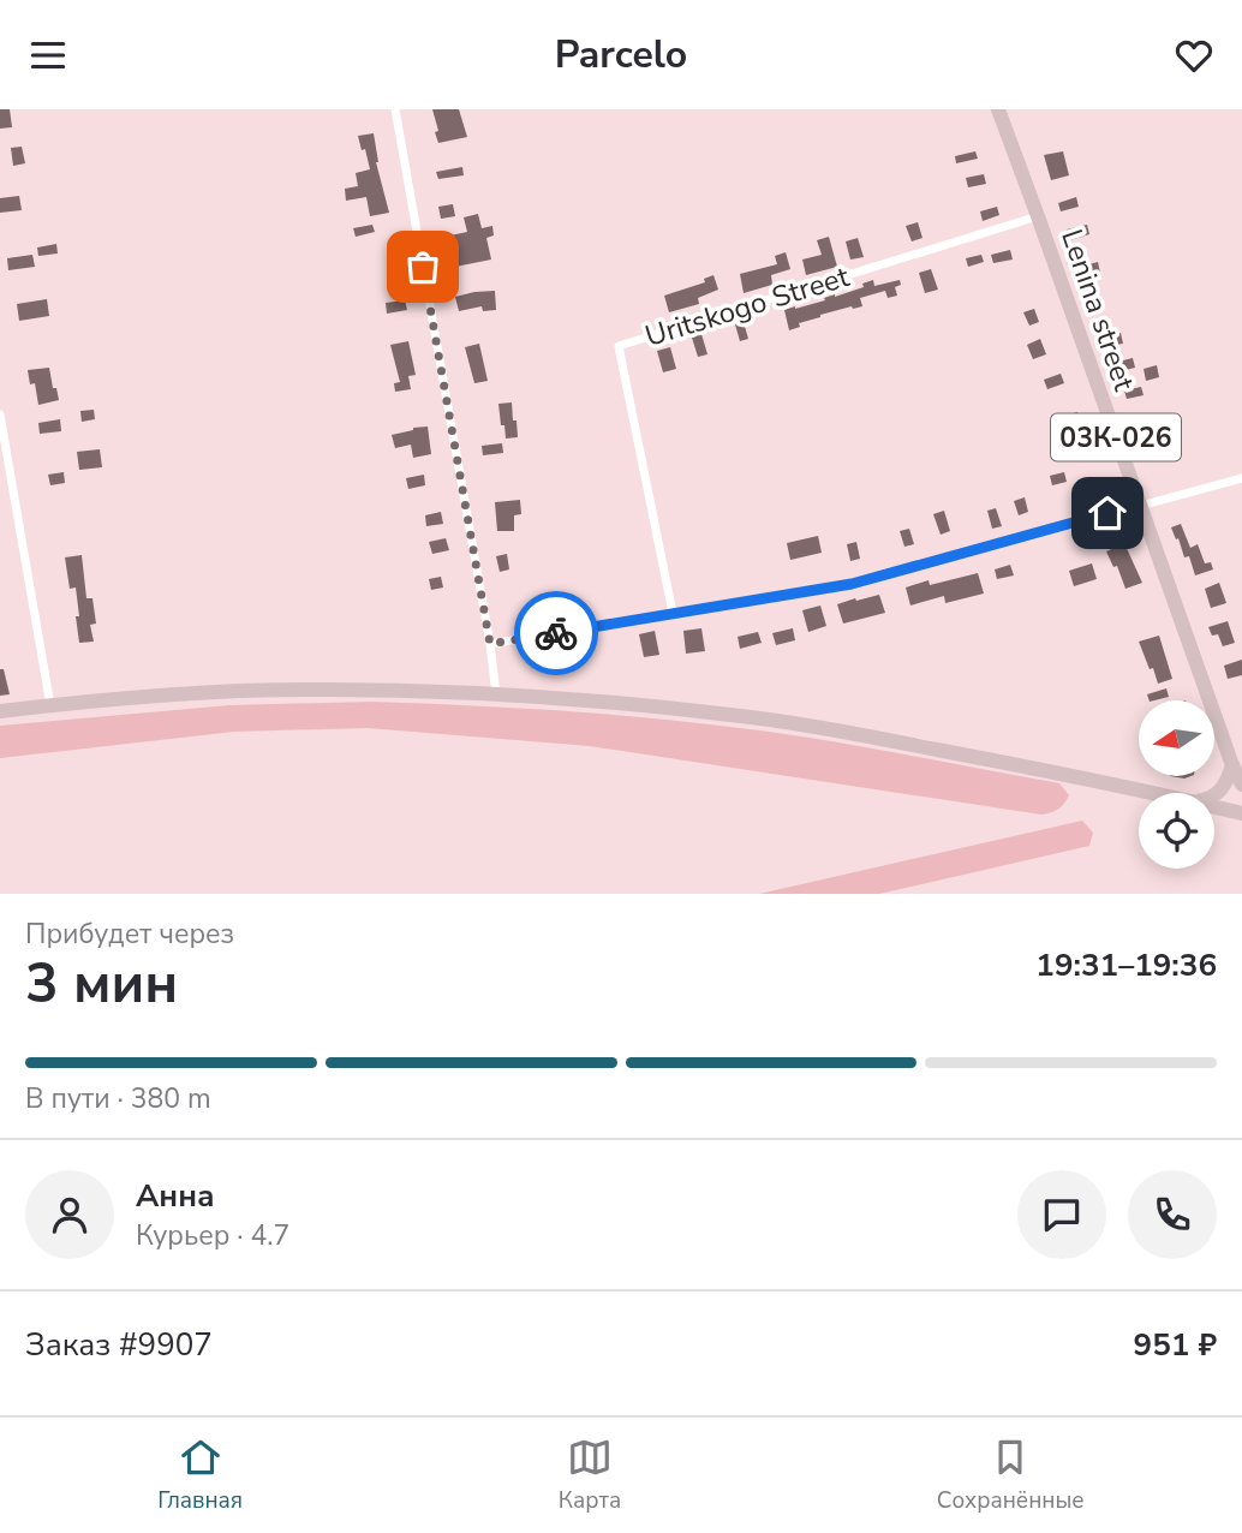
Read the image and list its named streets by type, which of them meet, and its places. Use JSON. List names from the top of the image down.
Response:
{
  "streets": {
    "main road": ["Lenina street", "03К-026"],
    "street": ["Uritskogo Street"]
  },
  "crossings": [
    ["Uritskogo Street", "Lenina street"],
    ["Lenina street", "03К-026"]
  ],
  "north": "left",
  "page": {
    "header": "Parcelo",
    "heading": ["3 мин", "Прибудет через", "19:31–19:36"],
    "panel": [
      "Анна",
      "Курьер · 4.7",
      "Заказ #9907",
      "951 ₽"
    ],
    "bar": "В пути · 380 m",
    "tabs": ["Главная", "Карта", "Сохранённые"]
  }
}
